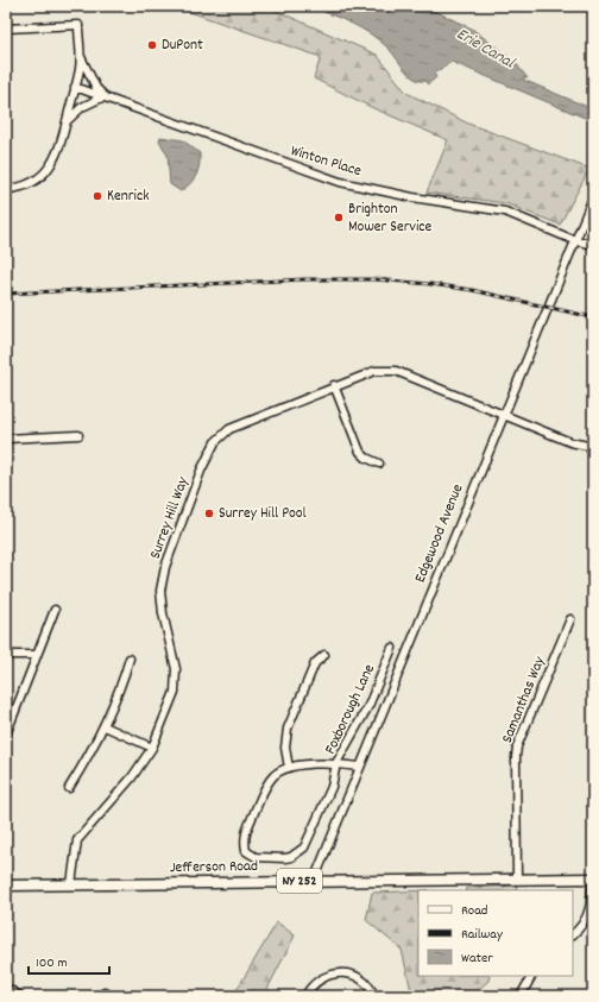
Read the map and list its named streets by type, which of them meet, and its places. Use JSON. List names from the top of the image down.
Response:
{
  "streets": {
    "main road": ["Jefferson Road", "NY 252"],
    "street": [
      "Winton Place",
      "Surrey Hill Way",
      "Edgewood Avenue",
      "Samanthas Way",
      "Foxborough Lane"
    ]
  },
  "crossings": [
    ["Winton Place", "Edgewood Avenue"],
    ["Surrey Hill Way", "Edgewood Avenue"],
    ["Surrey Hill Way", "Jefferson Road"],
    ["Edgewood Avenue", "Foxborough Lane"],
    ["Edgewood Avenue", "Jefferson Road"],
    ["Samanthas Way", "Jefferson Road"]
  ],
  "water": ["Erie Canal"],
  "places": [
    "DuPont",
    "Kenrick",
    "Brighton Mower Service",
    "Surrey Hill Pool"
  ],
  "legend": ["Road", "Railway", "Water"],
  "scale_bar": "100 m"
}
